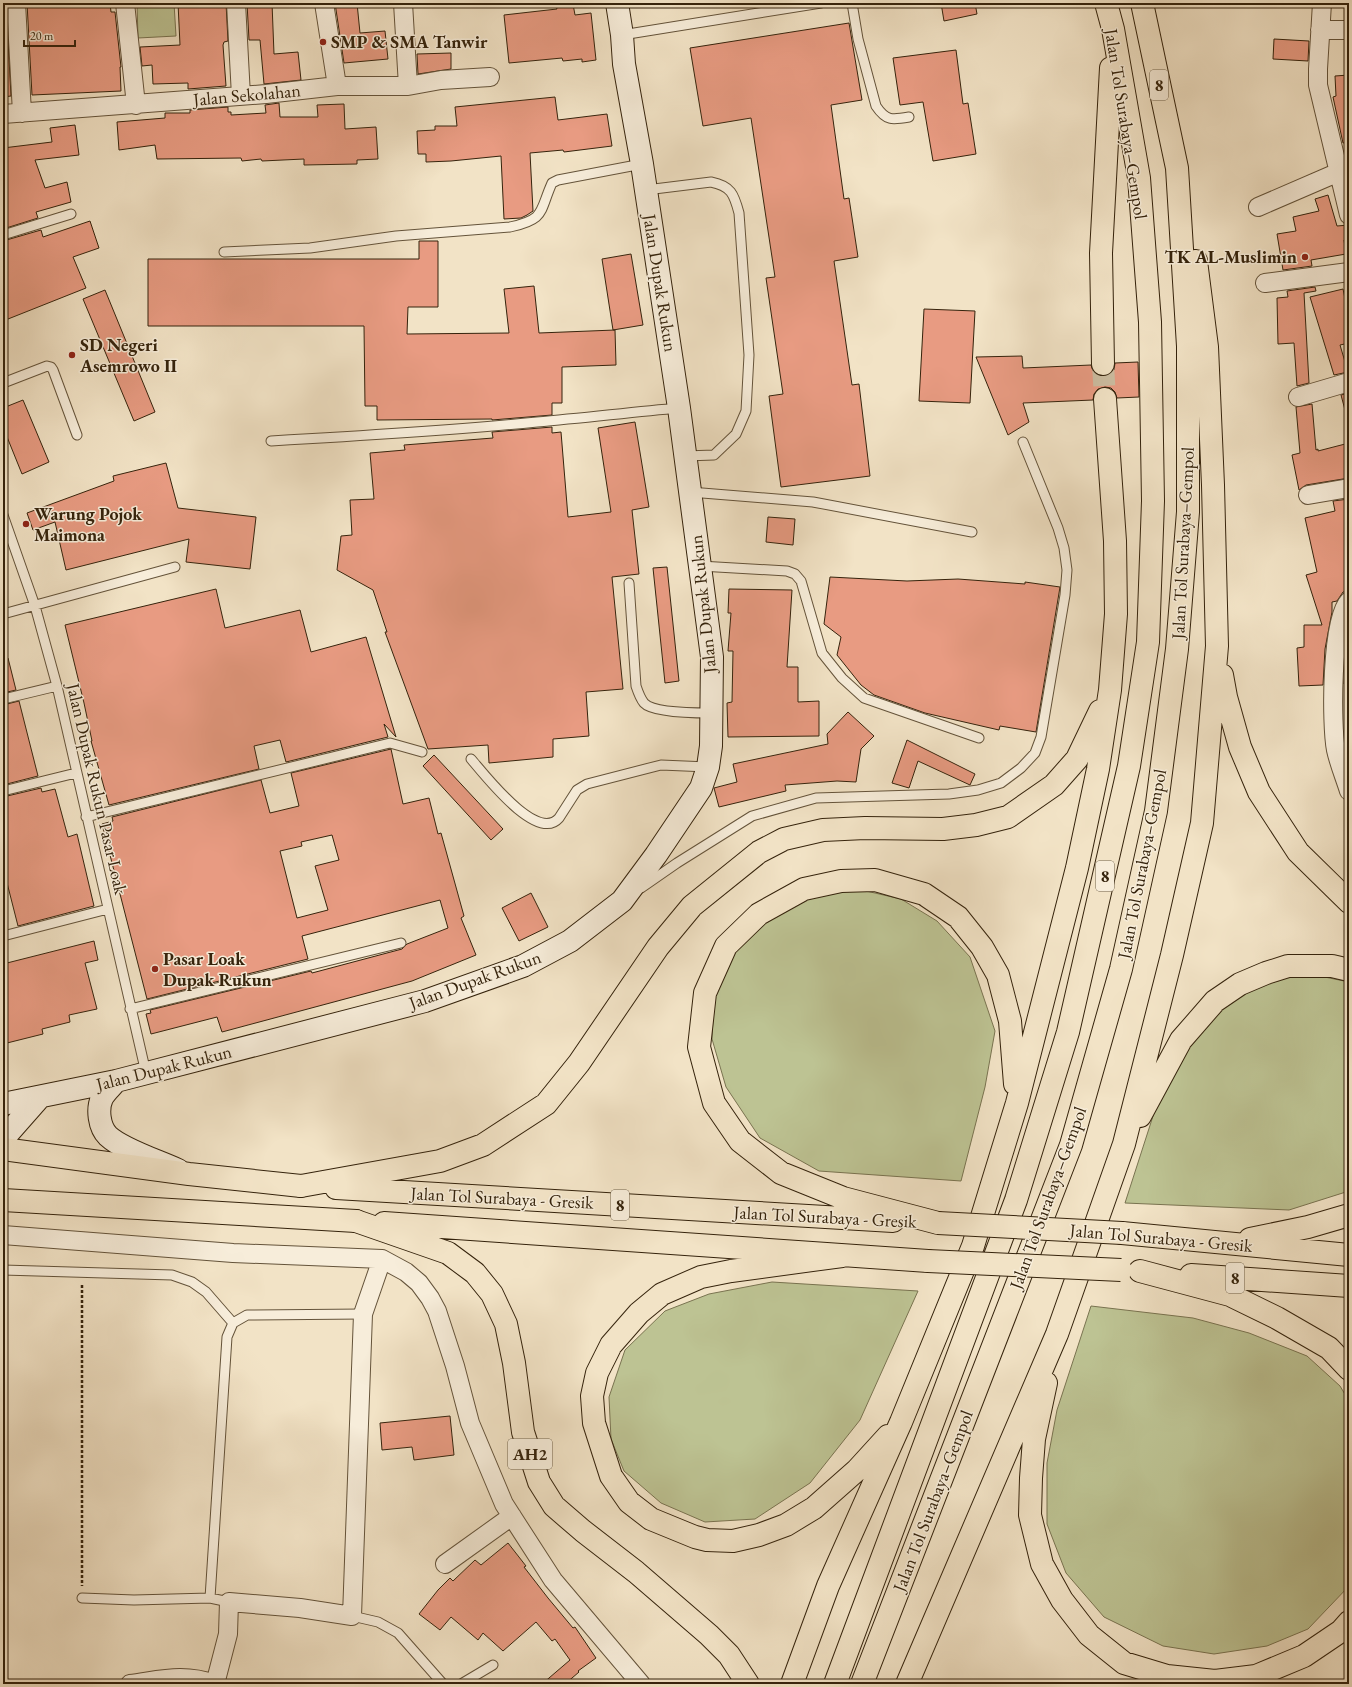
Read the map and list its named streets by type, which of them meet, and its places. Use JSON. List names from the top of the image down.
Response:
{
  "streets": {
    "main road": [
      "8",
      "Jalan Tol Surabaya–Gempol",
      "Jalan Dupak Rukun",
      "Jalan Tol Surabaya - Gresik",
      "AH2"
    ],
    "street": ["Jalan Sekolahan"],
    "lane": ["Jalan Dupak Rukun Pasar Loak"]
  },
  "crossings": [
    ["Jalan Dupak Rukun", "Jalan Dupak Rukun Pasar Loak"],
    ["Jalan Tol Surabaya - Gresik", "AH2"]
  ],
  "places": [
    "SMP & SMA Tanwir",
    "TK AL-Muslimin",
    "SD Negeri Asemrowo II",
    "Warung Pojok Maimona",
    "Pasar Loak Dupak Rukun"
  ],
  "scale_bar": "20 m"
}
